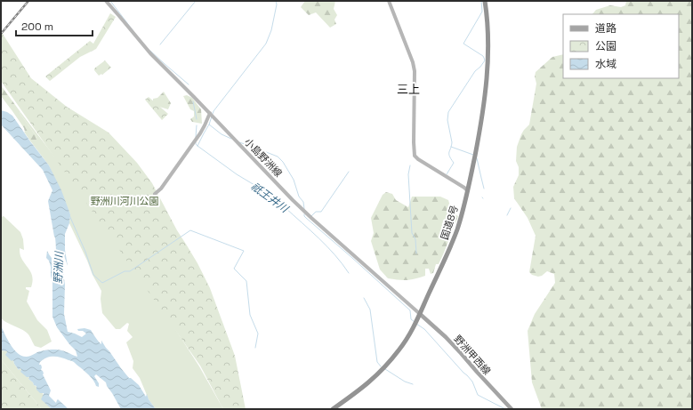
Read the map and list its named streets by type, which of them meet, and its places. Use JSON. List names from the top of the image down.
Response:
{
  "streets": {
    "highway": ["国道8号"],
    "main road": ["小島野洲線", "野洲甲西線"]
  },
  "crossings": [
    ["小島野洲線", "国道8号"],
    ["小島野洲線", "野洲甲西線"],
    ["国道8号", "野洲甲西線"]
  ],
  "districts": ["三上"],
  "water": ["祇王井川", "野洲川"],
  "parks": ["野洲川河川公園"],
  "legend": ["道路", "公園", "水域"],
  "scale_bar": "200 m"
}
